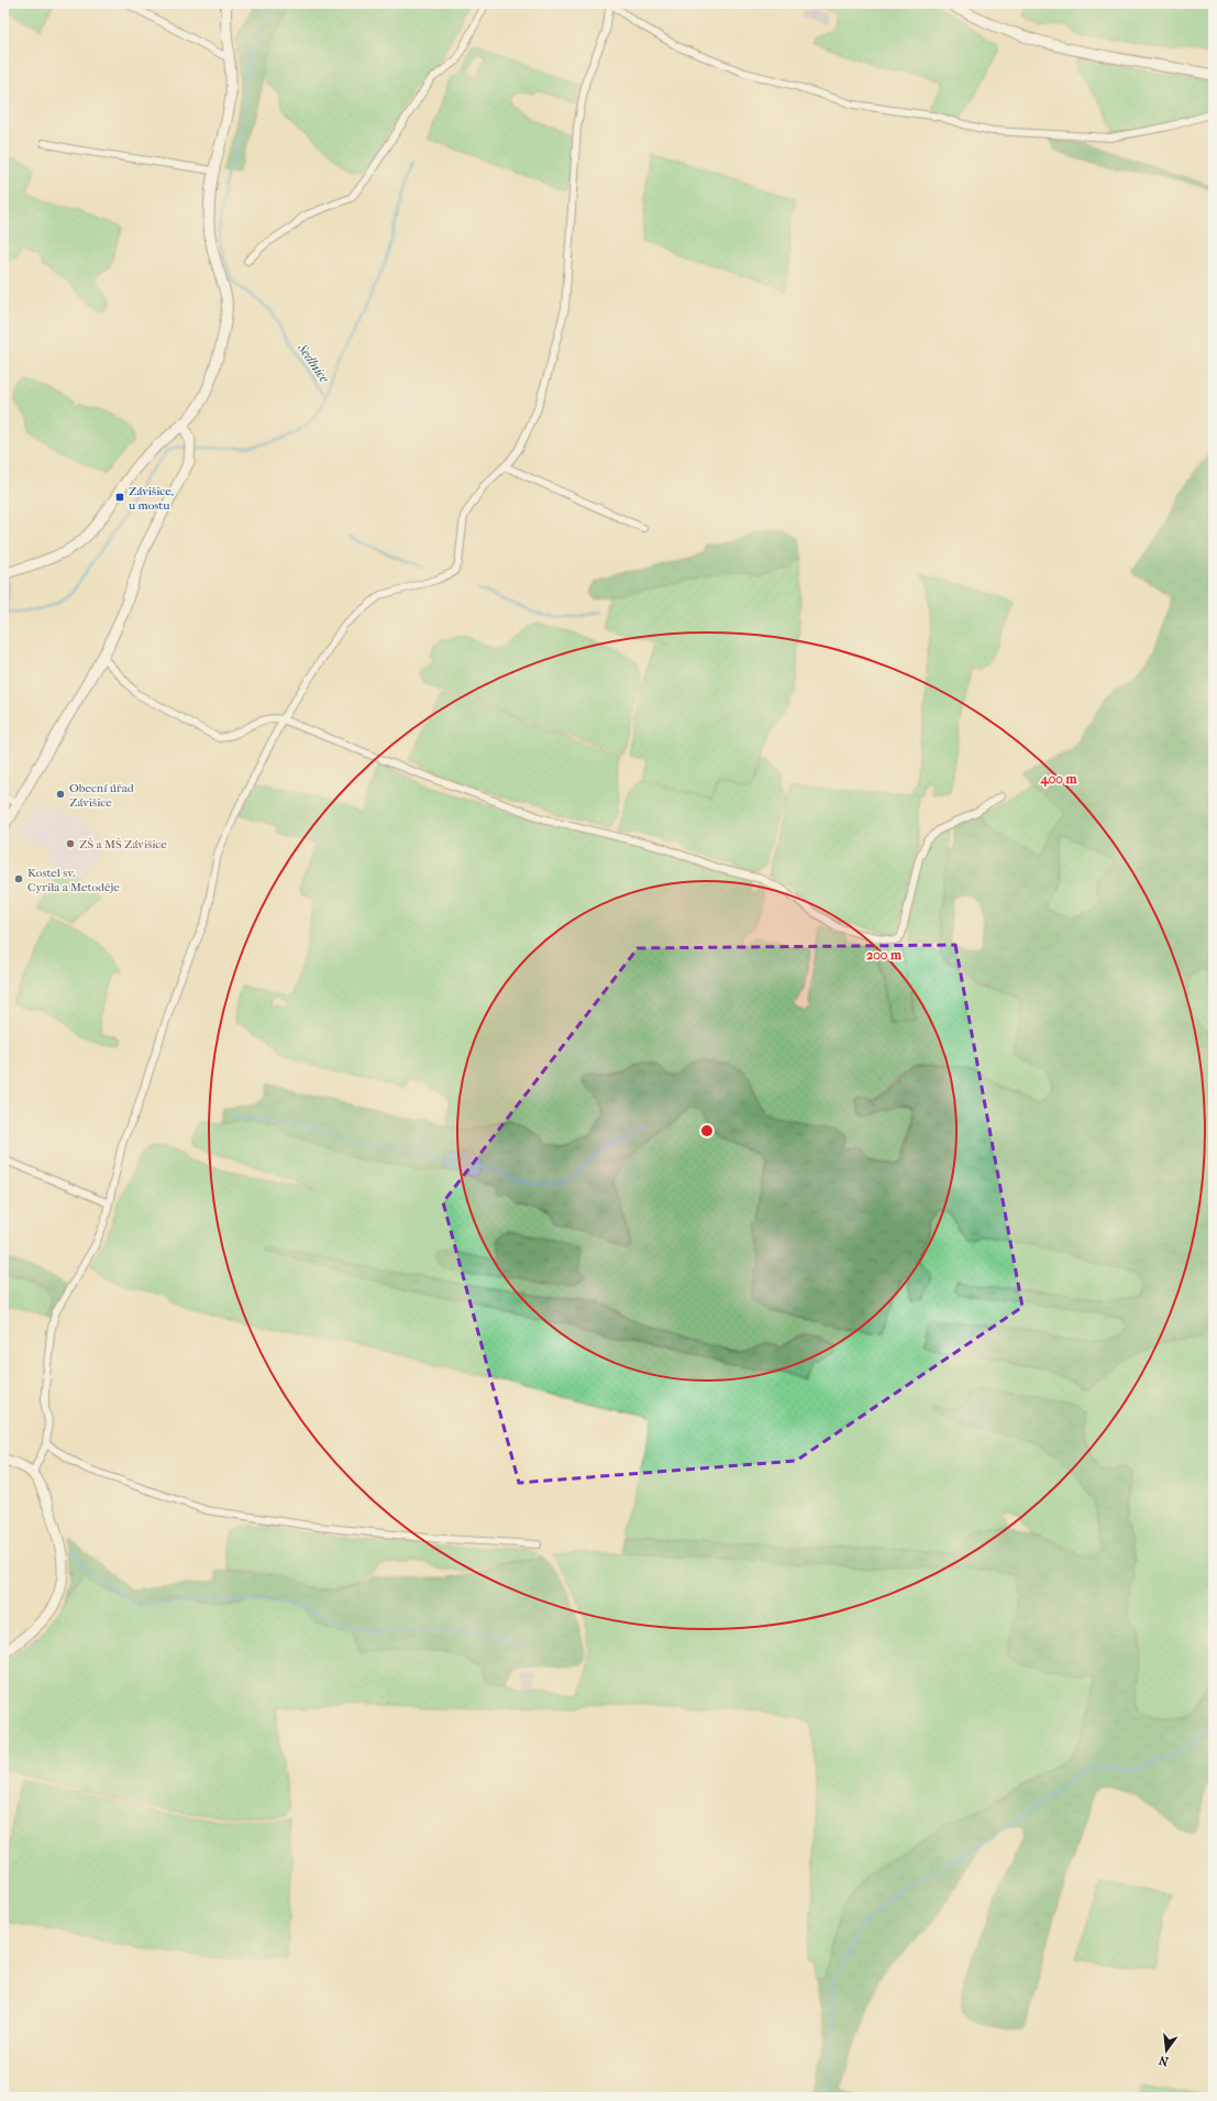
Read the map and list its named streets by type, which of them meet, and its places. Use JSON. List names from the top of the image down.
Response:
{
  "water": ["Sedlnice"],
  "places": {
    "transit": ["Závišice, u mostu"],
    "other": ["Obecní úřad Závišice", "ZŠ a MŠ Závišice", "Kostel sv. Cyrila a Metoděje"]
  },
  "north": "bottom",
  "rings": ["400 m", "200 m"]
}
